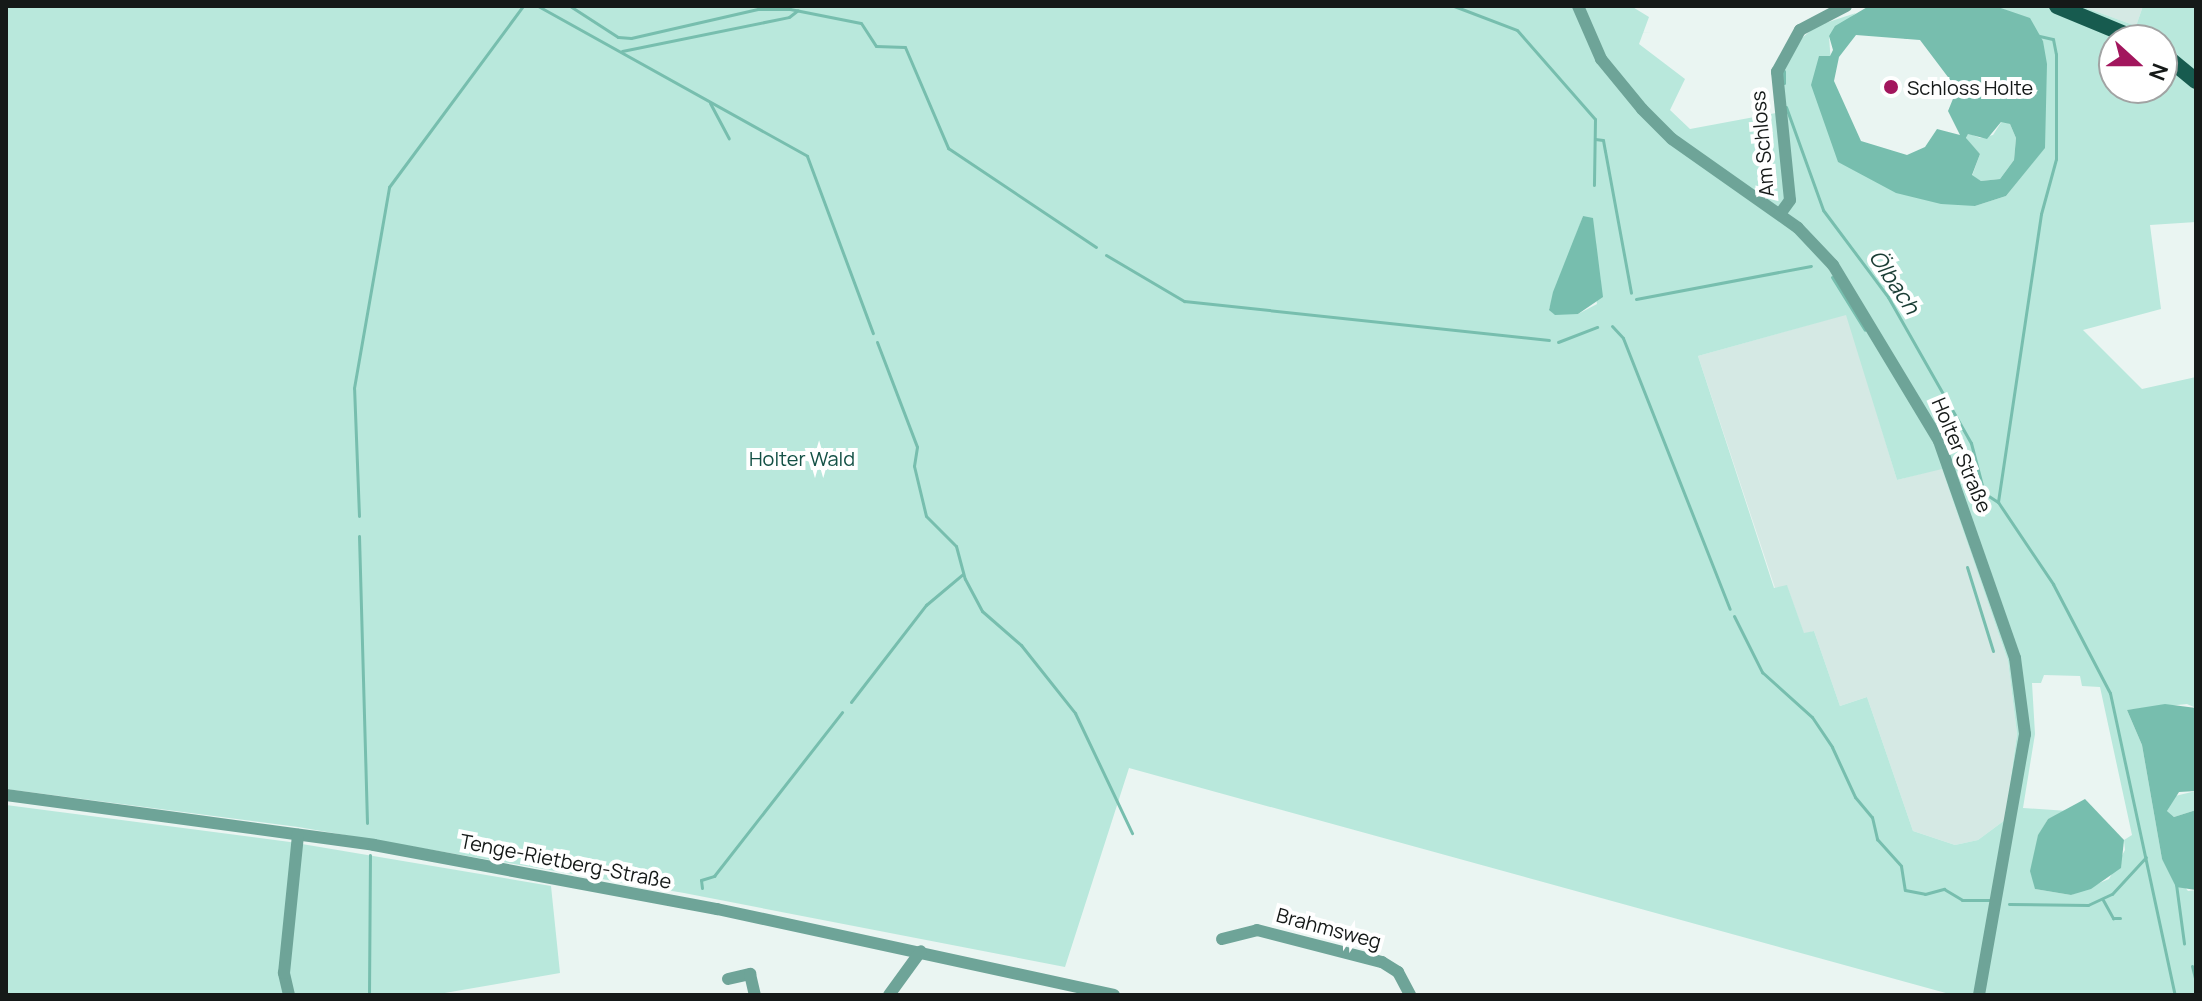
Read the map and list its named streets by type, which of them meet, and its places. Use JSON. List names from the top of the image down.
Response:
{
  "streets": {
    "street": [
      "Am Schloss",
      "Holter Straße",
      "Tenge-Rietberg-Straße",
      "Brahmsweg"
    ]
  },
  "crossings": [
    ["Am Schloss", "Holter Straße"]
  ],
  "water": ["Ölbach"],
  "parks": ["Holter Wald"],
  "places": ["Schloss Holte"],
  "north": "right"
}
